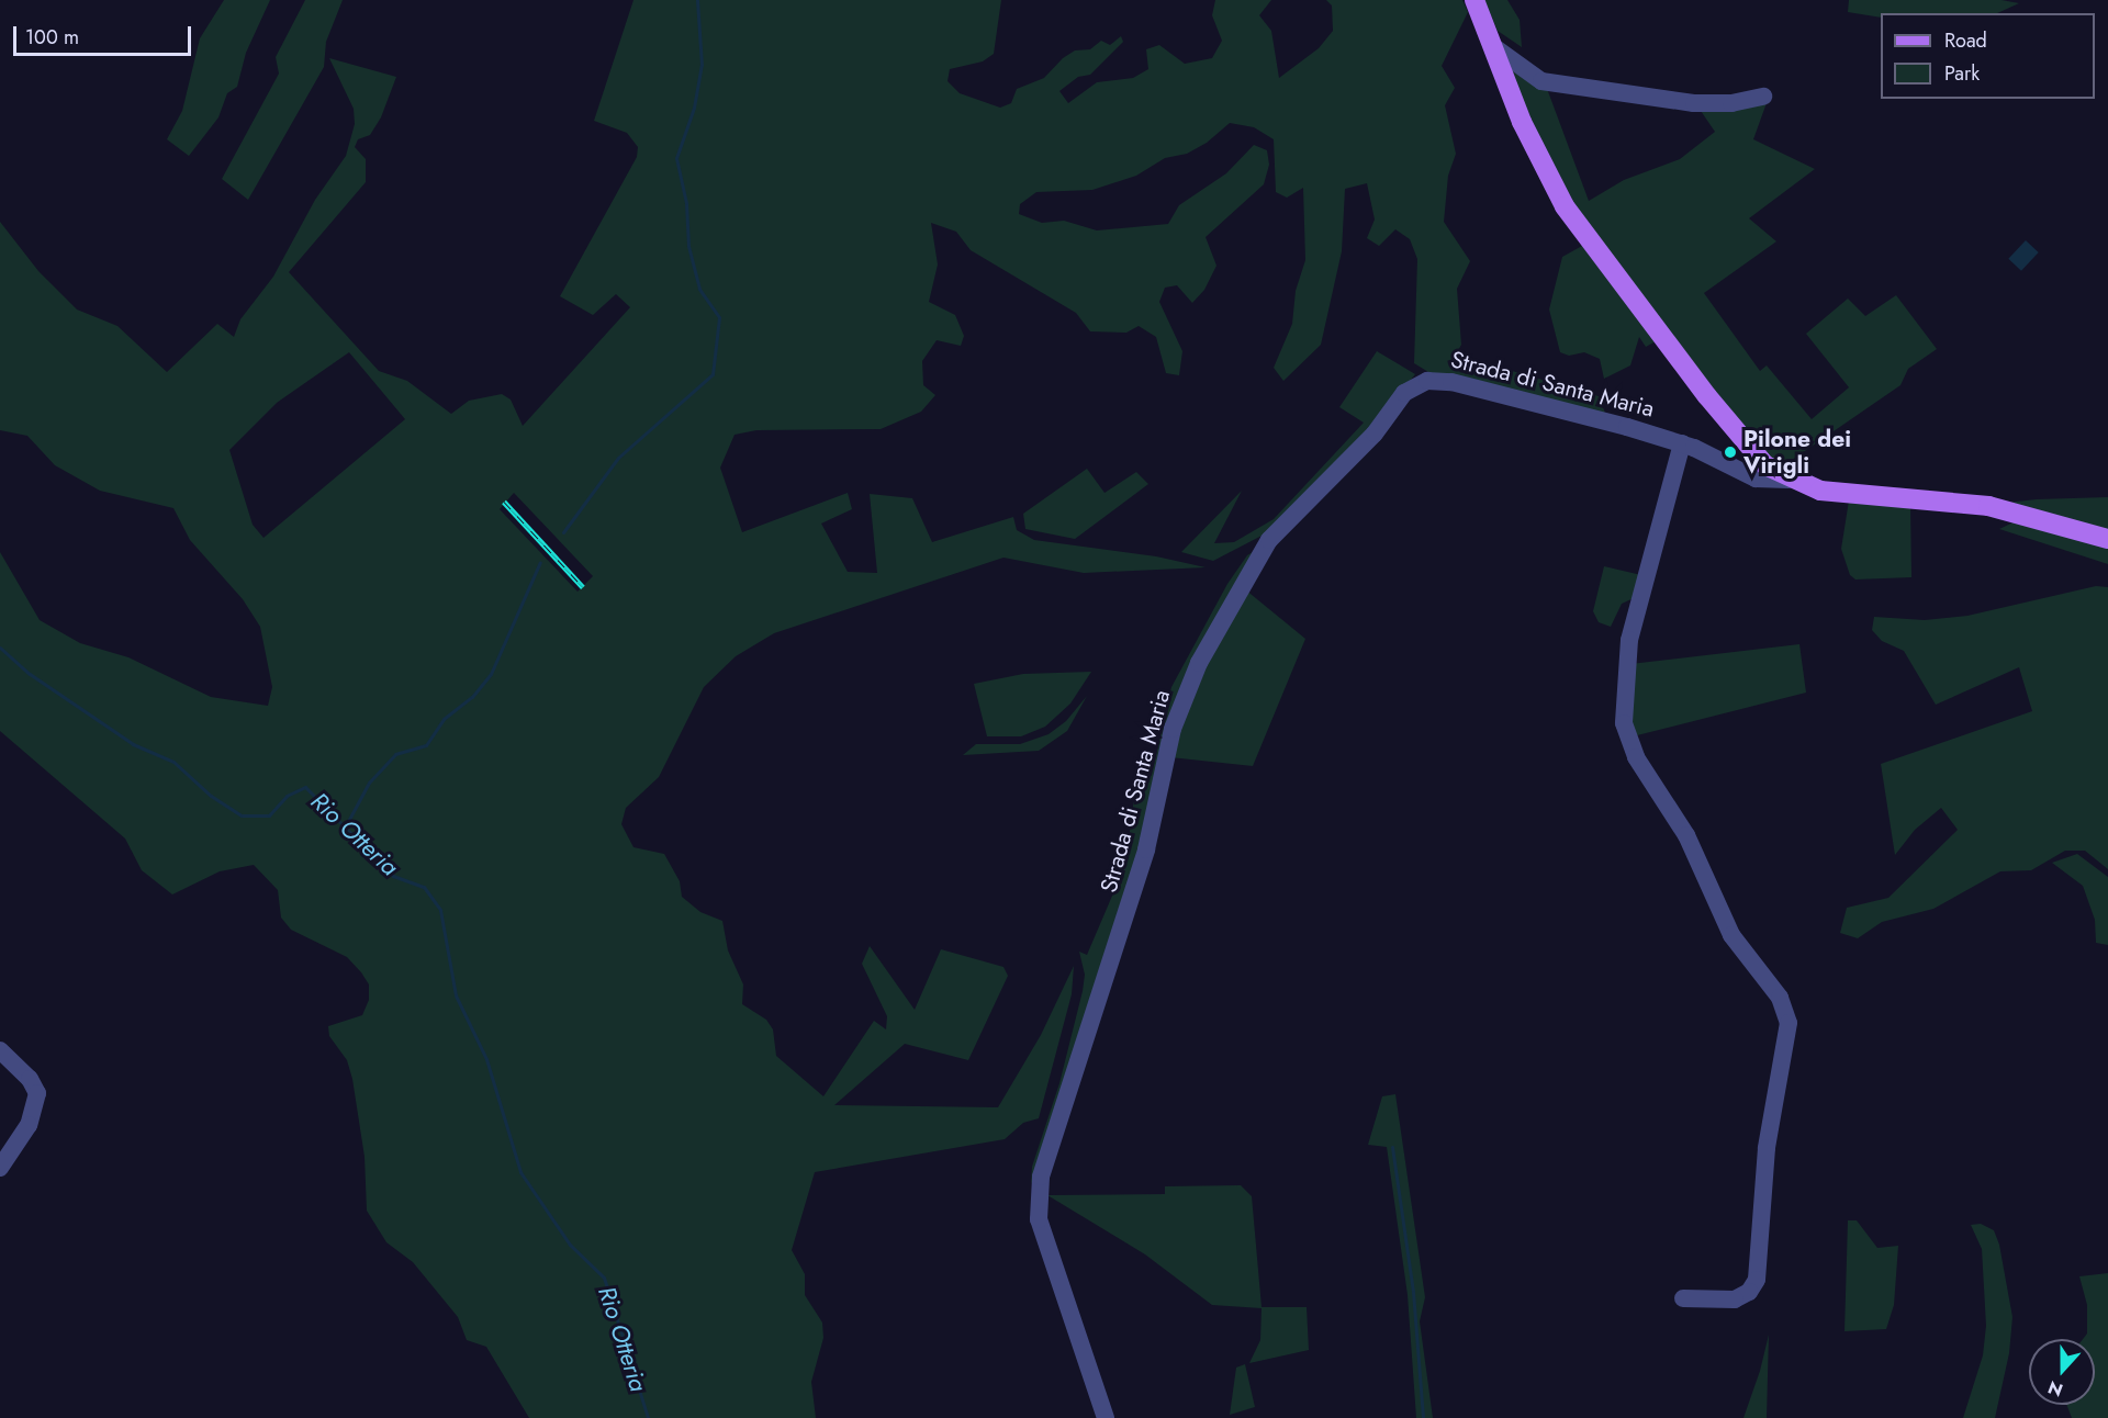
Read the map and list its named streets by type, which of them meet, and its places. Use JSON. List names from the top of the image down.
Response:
{
  "streets": {
    "street": ["Strada di Santa Maria"]
  },
  "water": ["Rio Otteria"],
  "places": ["Pilone dei Virigli"],
  "legend": ["Road", "Park"],
  "scale_bar": "100 m",
  "north": "bottom"
}
